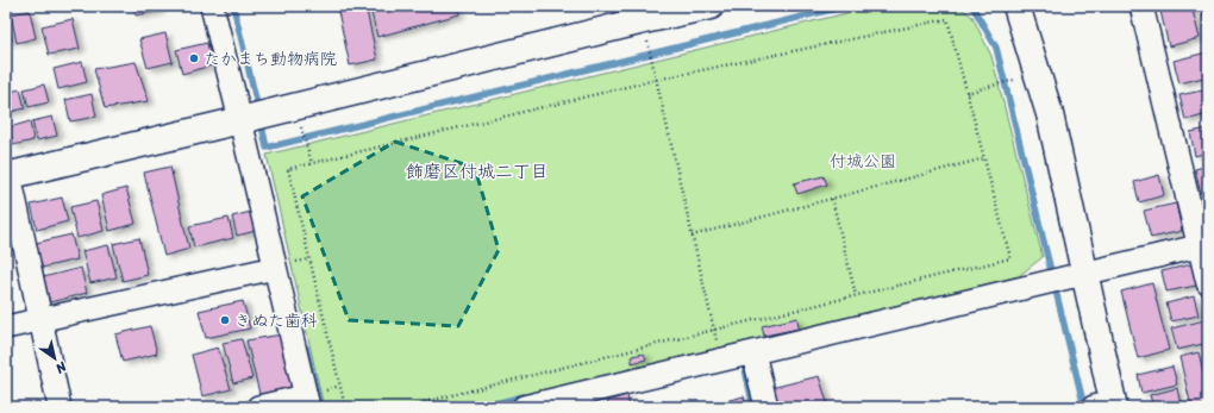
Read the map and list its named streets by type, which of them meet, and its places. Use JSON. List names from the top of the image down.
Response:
{
  "districts": ["飾磨区付城二丁目"],
  "parks": ["付城公園"],
  "places": ["たかまち動物病院", "きぬた歯科"],
  "north": "bottom right"
}
